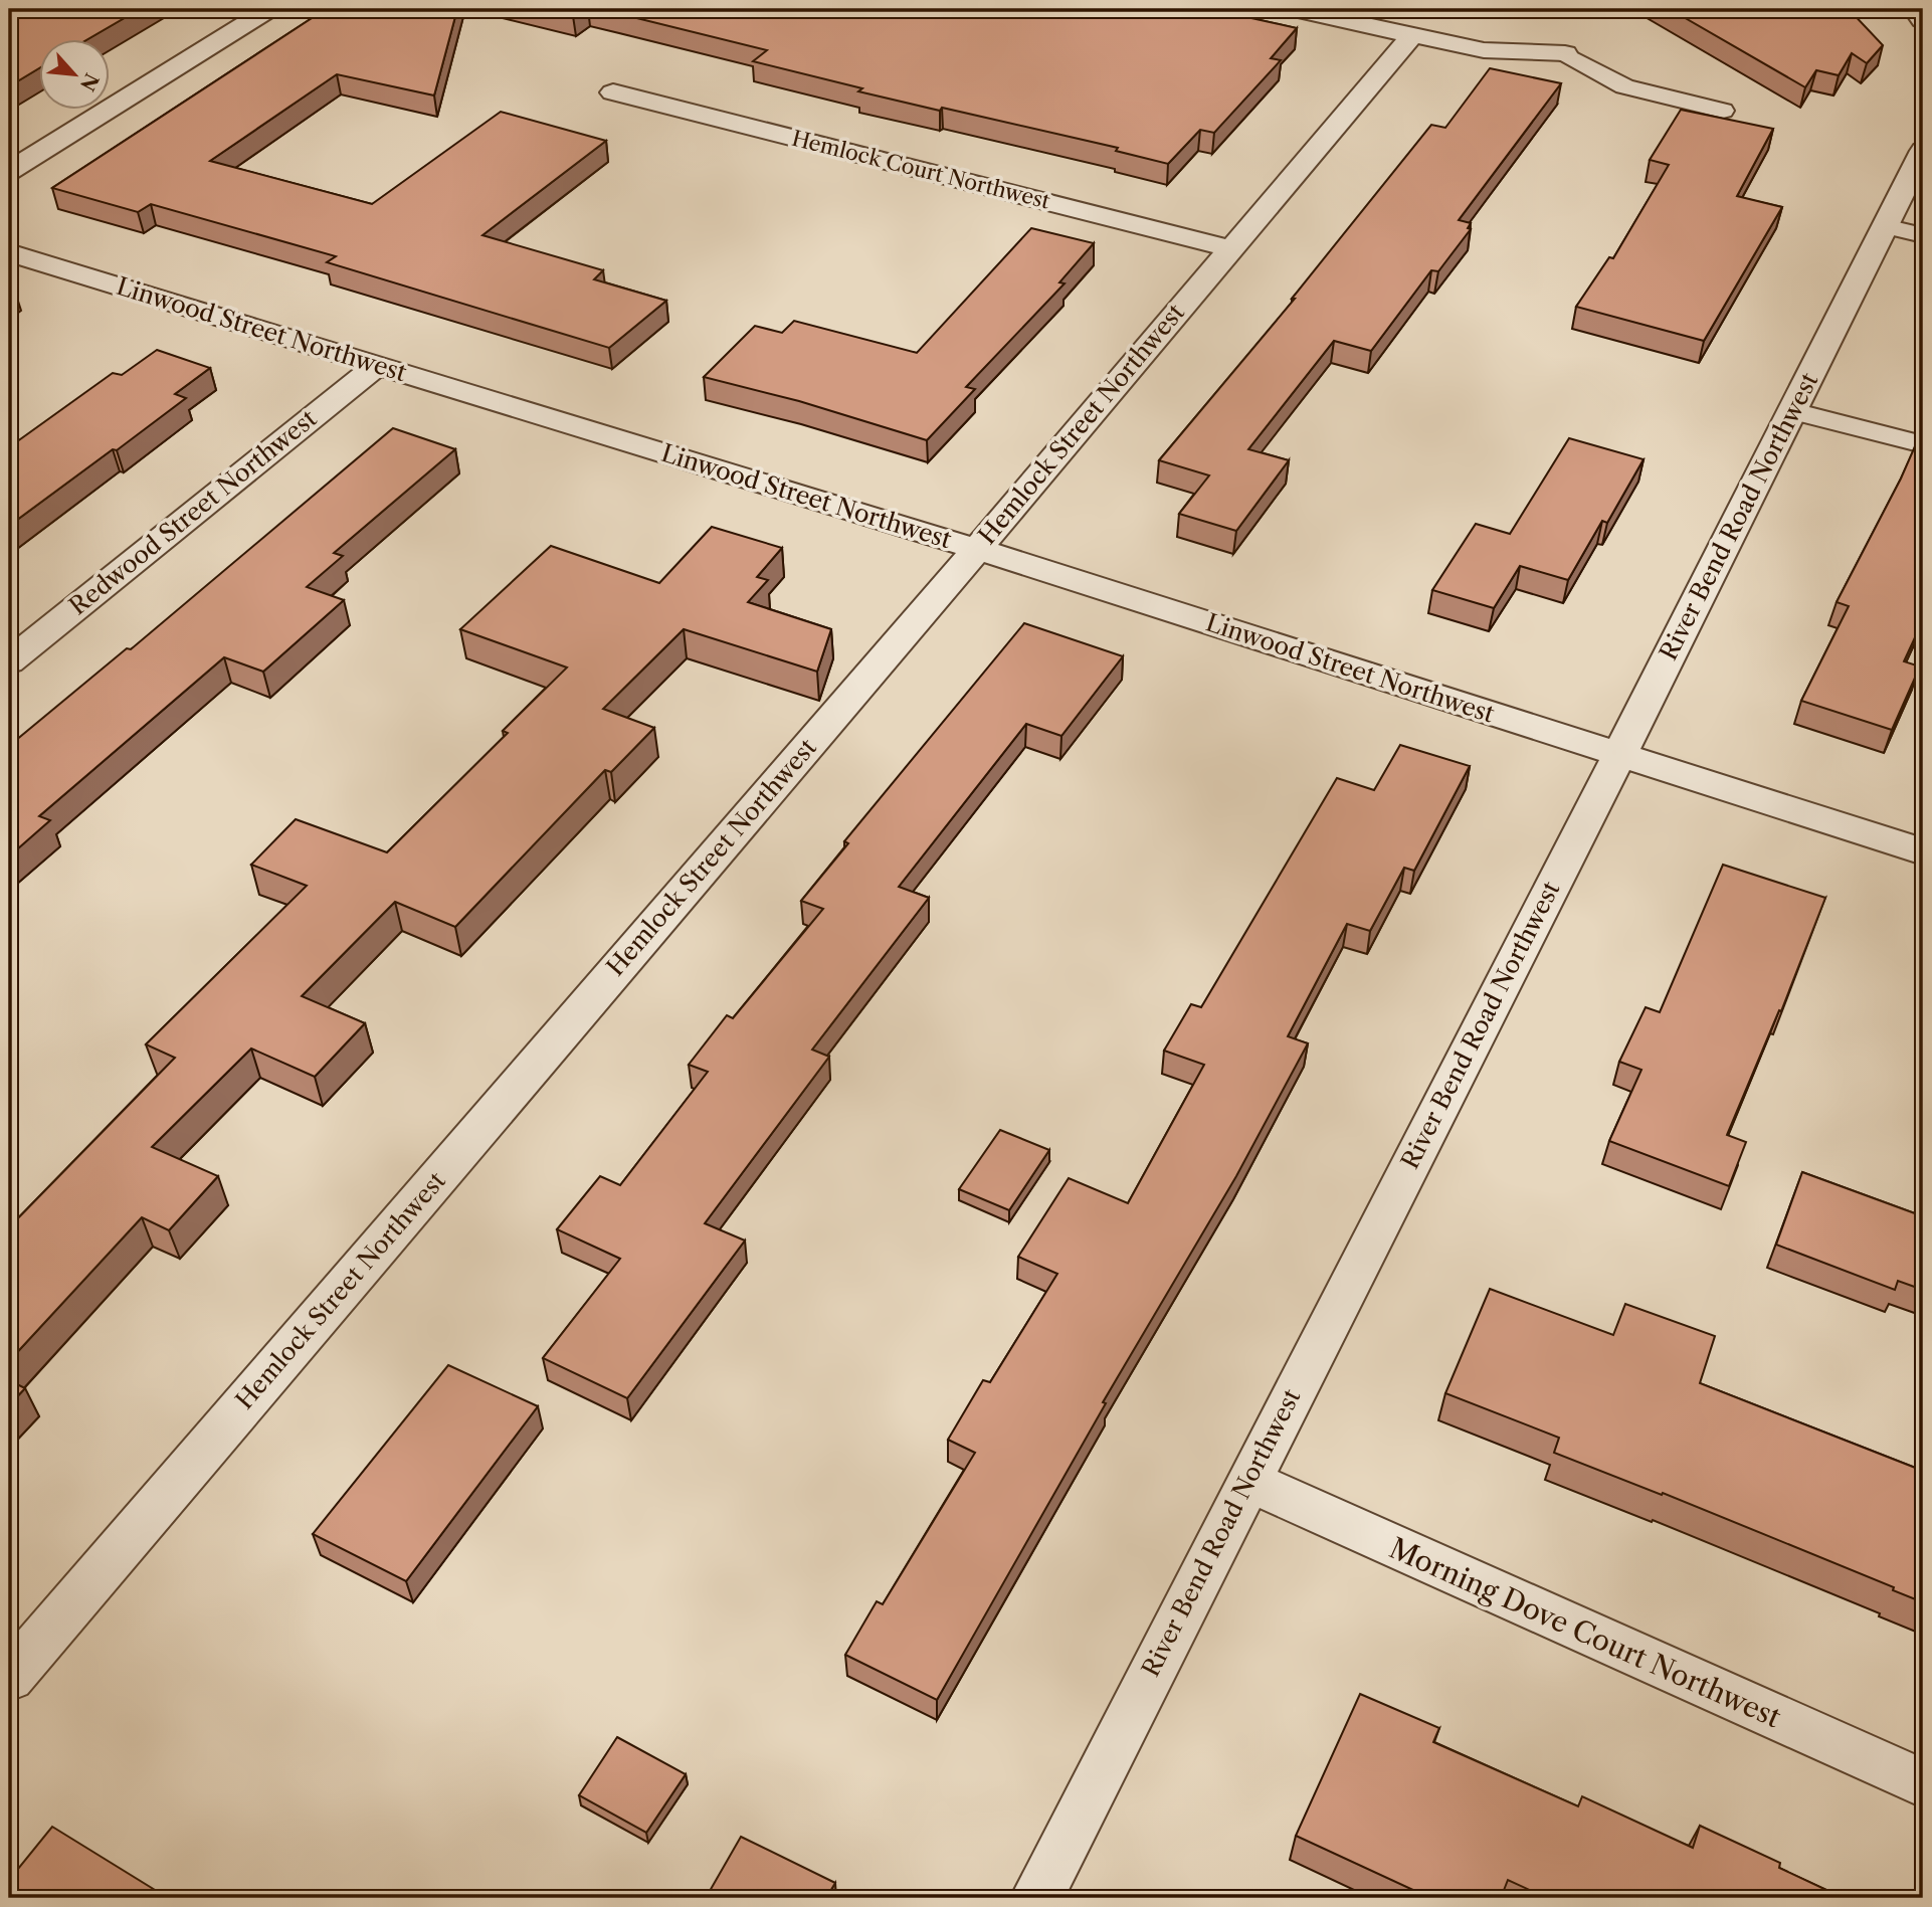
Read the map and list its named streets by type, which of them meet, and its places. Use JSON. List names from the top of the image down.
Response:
{
  "streets": {
    "street": [
      "Hemlock Court Northwest",
      "Linwood Street Northwest",
      "Hemlock Street Northwest",
      "Redwood Street Northwest",
      "River Bend Road Northwest",
      "Morning Dove Court Northwest"
    ]
  },
  "crossings": [
    ["Hemlock Court Northwest", "Hemlock Street Northwest"],
    ["Linwood Street Northwest", "Hemlock Street Northwest"],
    ["Linwood Street Northwest", "Redwood Street Northwest"],
    ["Linwood Street Northwest", "River Bend Road Northwest"],
    ["River Bend Road Northwest", "Morning Dove Court Northwest"]
  ],
  "north": "bottom right"
}
